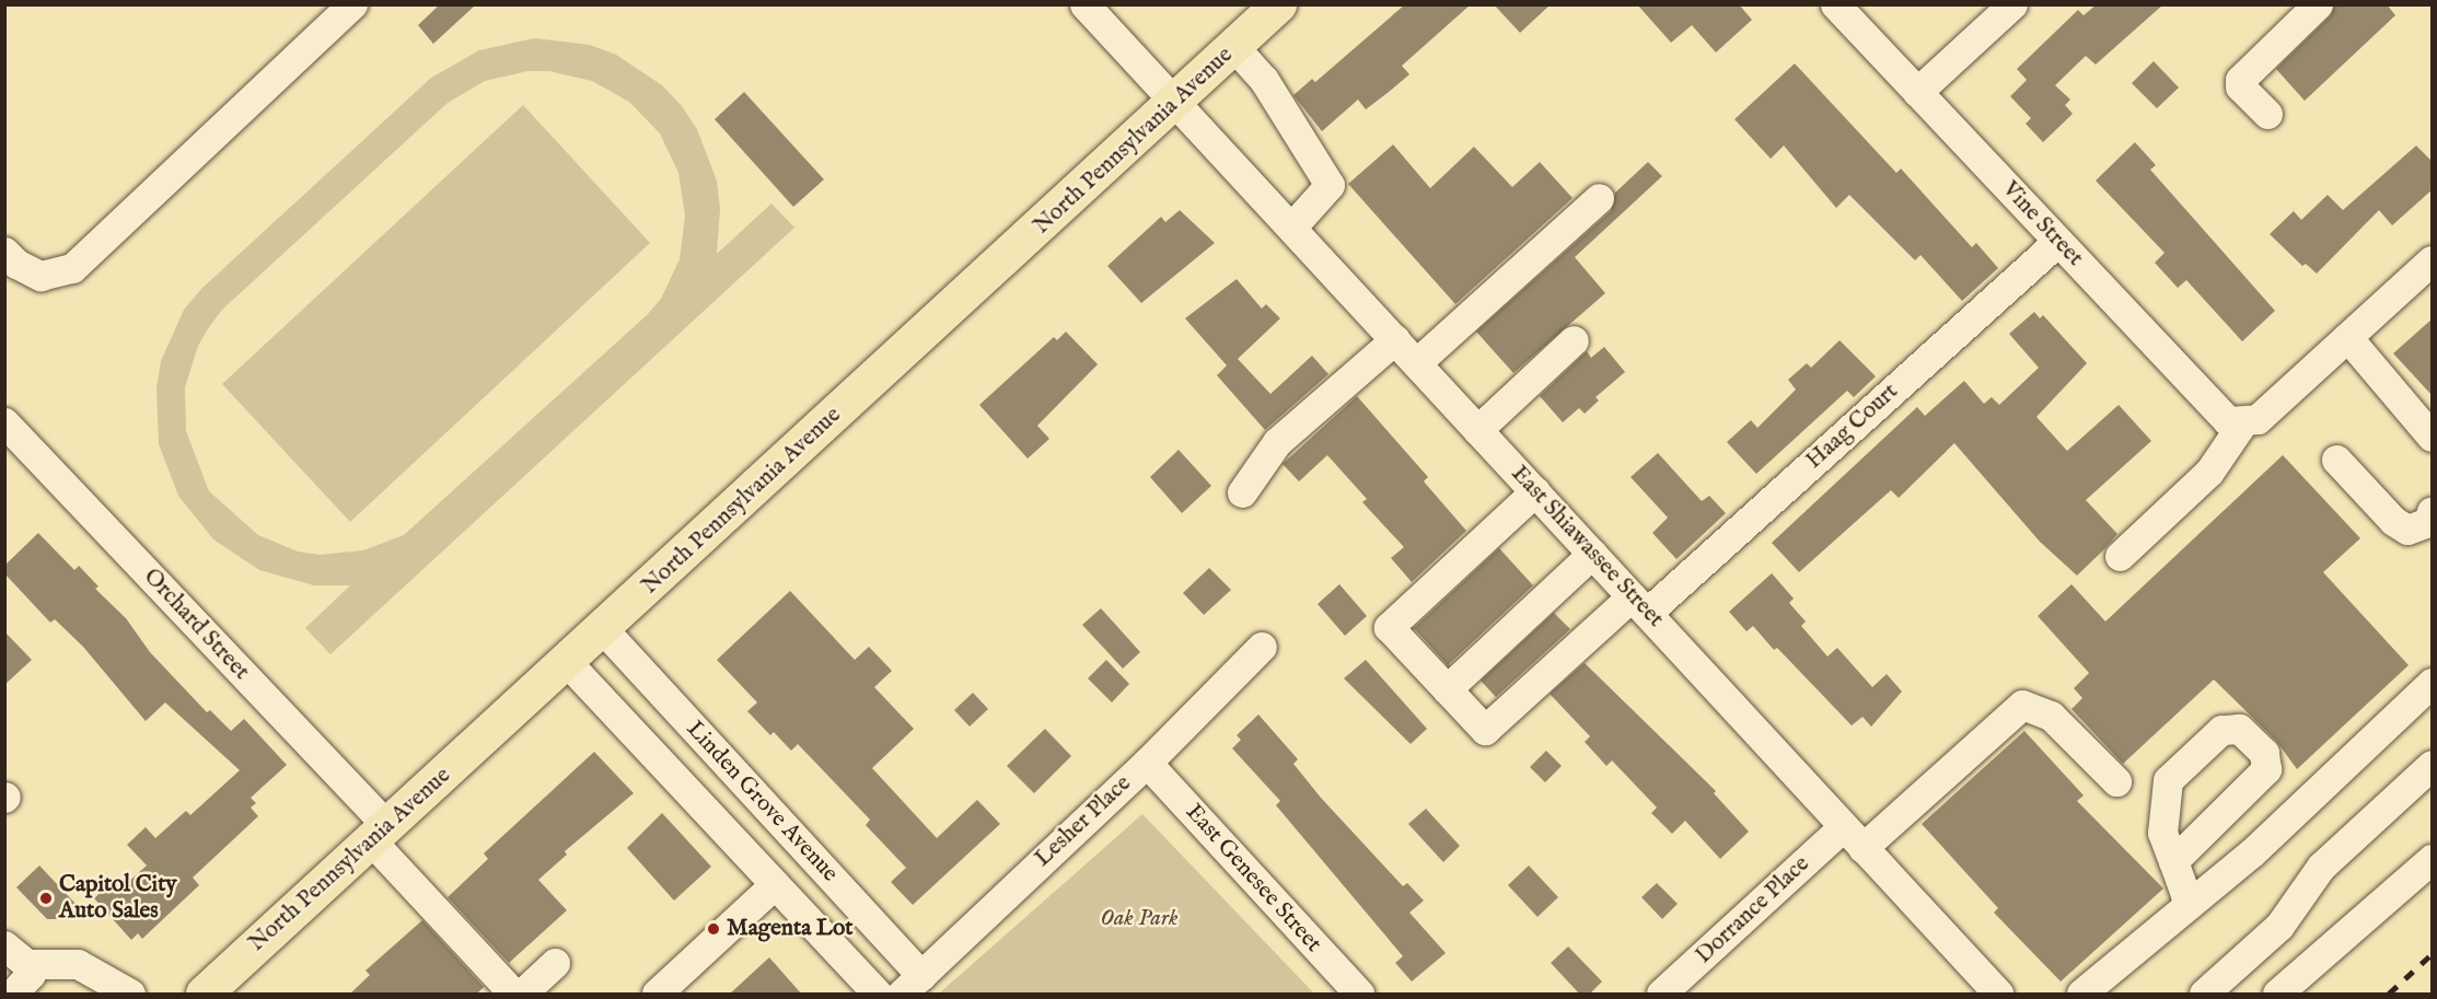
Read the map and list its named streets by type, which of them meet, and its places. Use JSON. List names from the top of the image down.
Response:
{
  "streets": {
    "main road": ["North Pennsylvania Avenue"],
    "street": [
      "Vine Street",
      "Haag Court",
      "East Shiawassee Street",
      "Orchard Street",
      "Linden Grove Avenue",
      "Lesher Place",
      "East Genesee Street",
      "Dorrance Place"
    ]
  },
  "crossings": [
    ["North Pennsylvania Avenue", "East Shiawassee Street"],
    ["North Pennsylvania Avenue", "Orchard Street"],
    ["North Pennsylvania Avenue", "Linden Grove Avenue"],
    ["Vine Street", "Haag Court"],
    ["Haag Court", "East Shiawassee Street"],
    ["East Shiawassee Street", "Dorrance Place"],
    ["Linden Grove Avenue", "Lesher Place"],
    ["Lesher Place", "East Genesee Street"]
  ],
  "parks": ["Oak Park"],
  "places": ["Capitol City Auto Sales", "Magenta Lot"]
}
